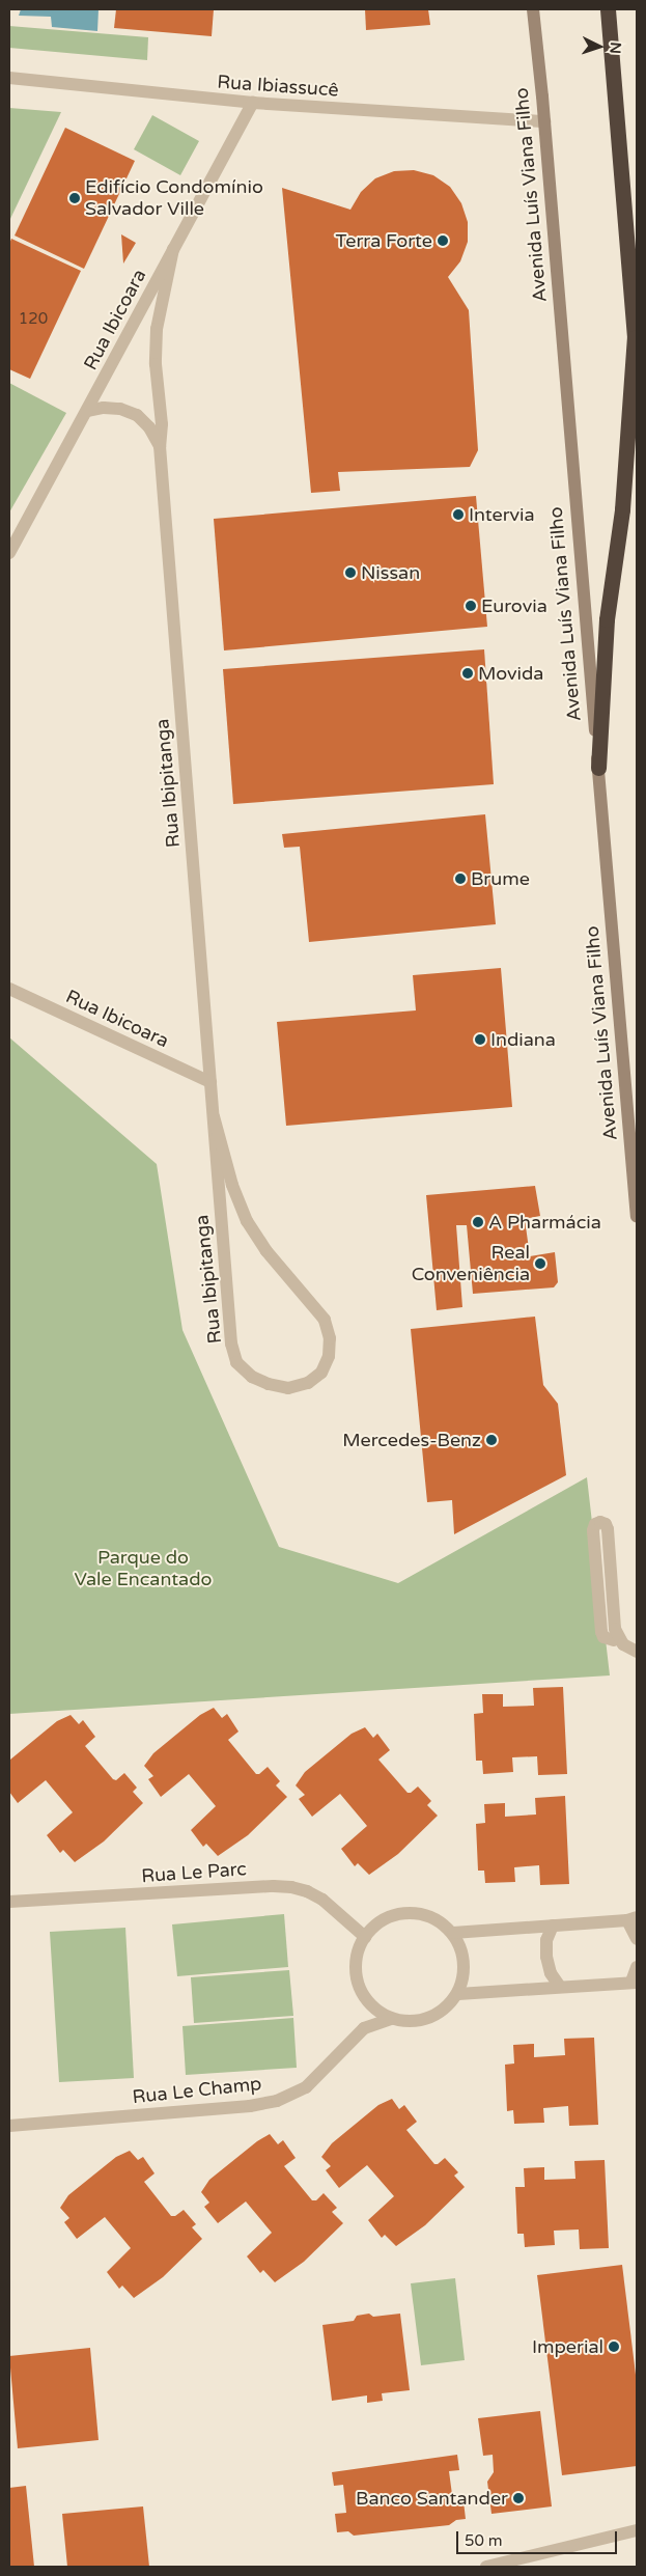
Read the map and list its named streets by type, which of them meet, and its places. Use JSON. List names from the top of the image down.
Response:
{
  "streets": {
    "main road": ["Avenida Luís Viana Filho"],
    "street": [
      "Rua Ibiassucê",
      "Rua Ibicoara",
      "Rua Ibipitanga",
      "Rua Le Parc",
      "Rua Le Champ"
    ]
  },
  "crossings": [
    ["Rua Ibiassucê", "Avenida Luís Viana Filho"],
    ["Rua Ibiassucê", "Rua Ibicoara"],
    ["Rua Ibicoara", "Rua Ibipitanga"],
    ["Rua Le Parc", "Rua Le Champ"]
  ],
  "parks": ["Parque do Vale Encantado"],
  "places": [
    "Edifício Condomínio Salvador Ville",
    "Terra Forte",
    "Intervia",
    "Nissan",
    "Eurovia",
    "Movida",
    "Brume",
    "Indiana",
    "A Pharmácia",
    "Real Conveniência",
    "Mercedes-Benz",
    "Imperial",
    "Banco Santander"
  ],
  "house_numbers": ["120"],
  "scale_bar": "50 m",
  "north": "right"
}
